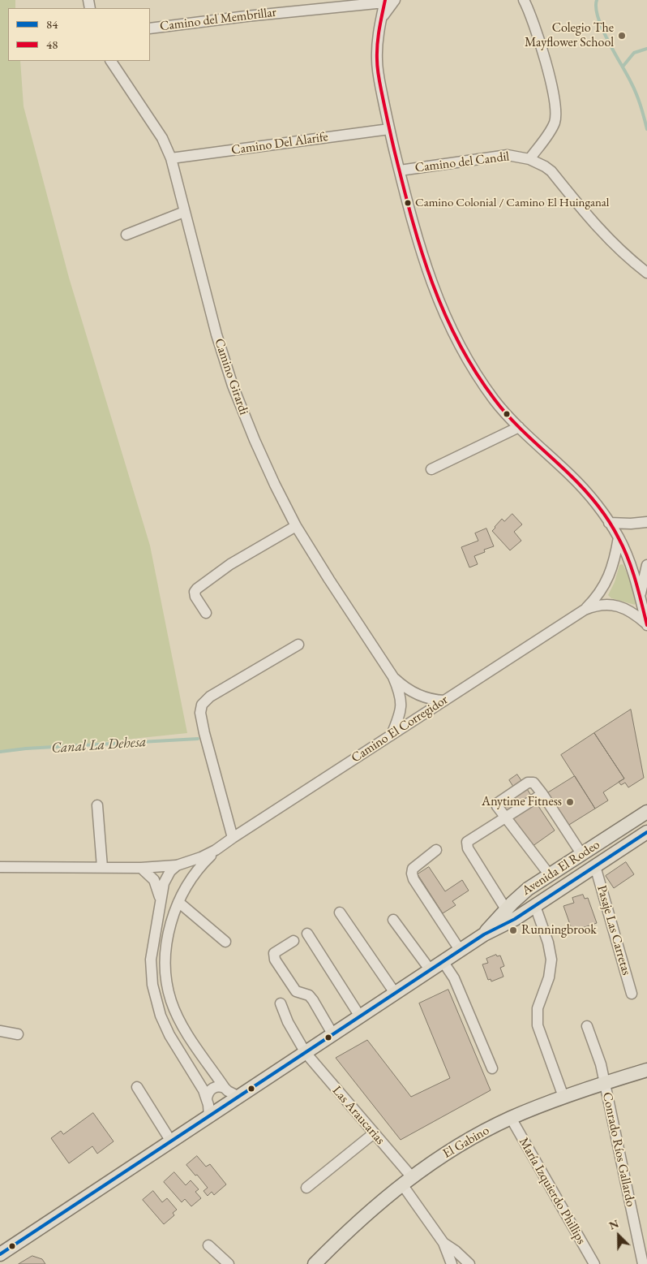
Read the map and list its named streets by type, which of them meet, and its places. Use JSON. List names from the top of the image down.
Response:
{
  "streets": {
    "main road": ["Avenida El Rodeo", "El Gabino"],
    "street": [
      "Camino del Membrillar",
      "Camino Del Alarife",
      "Camino del Candil",
      "Camino Girardi",
      "Camino El Corregidor",
      "Pasaje Las Carretas",
      "Las Araucarias",
      "Conrado Ríos Gallardo",
      "María Izquierdo Phillips"
    ]
  },
  "crossings": [
    ["Camino Del Alarife", "Camino Girardi"],
    ["Camino Girardi", "Camino El Corregidor"],
    ["Camino El Corregidor", "Avenida El Rodeo"],
    ["Avenida El Rodeo", "Pasaje Las Carretas"],
    ["Avenida El Rodeo", "Las Araucarias"],
    ["Las Araucarias", "El Gabino"],
    ["El Gabino", "Conrado Ríos Gallardo"],
    ["El Gabino", "María Izquierdo Phillips"]
  ],
  "water": ["Canal La Dehesa"],
  "places": [
    "Colegio The Mayflower School",
    "Camino Colonial / Camino El Huinganal",
    "Anytime Fitness",
    "Runningbrook"
  ],
  "lines": ["transit line 48", "transit line 84"],
  "legend": ["84", "48"],
  "north": "top left"
}
